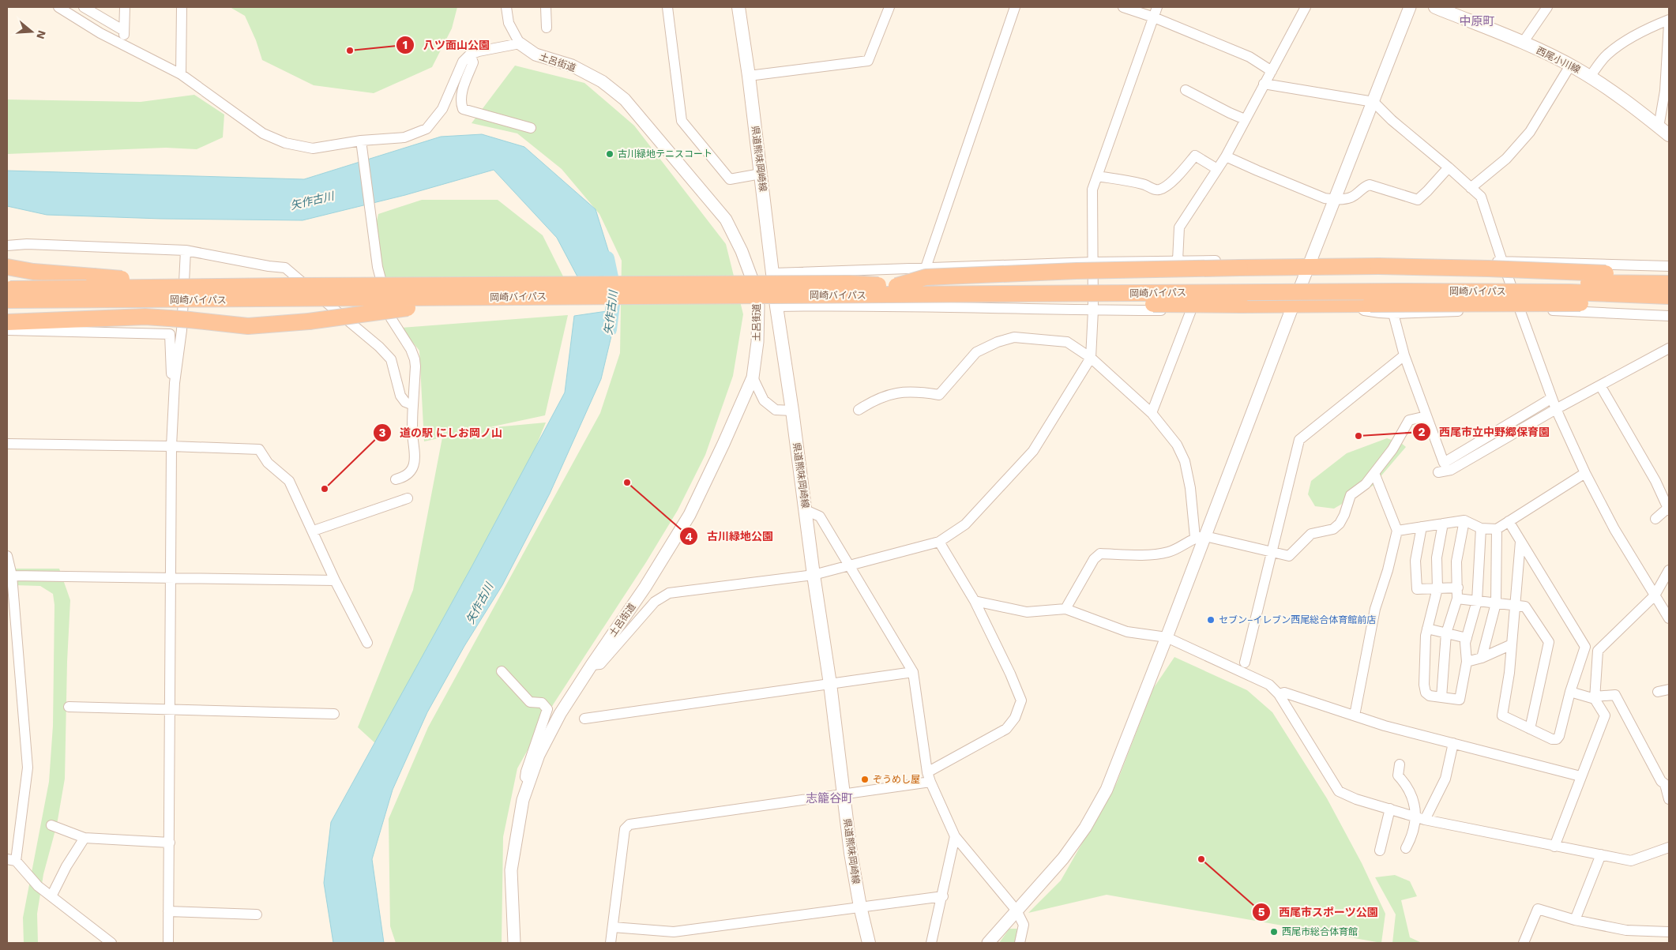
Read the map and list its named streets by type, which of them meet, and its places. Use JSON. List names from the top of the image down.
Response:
{
  "streets": {
    "highway": ["岡崎バイパス"],
    "main road": ["西尾小川線", "県道熊味岡崎線"],
    "street": ["土呂街道"]
  },
  "districts": ["中原町", "志籠谷町"],
  "water": ["矢作古川"],
  "places": [
    "八ツ面山公園",
    "古川緑地テニスコート",
    "西尾市立中野郷保育園",
    "古川緑地公園",
    "道の駅 にしお岡ノ山",
    "セブン−イレブン西尾総合体育館前店",
    "ぞうめし屋",
    "西尾市スポーツ公園",
    "西尾市総合体育館"
  ],
  "north": "right"
}
